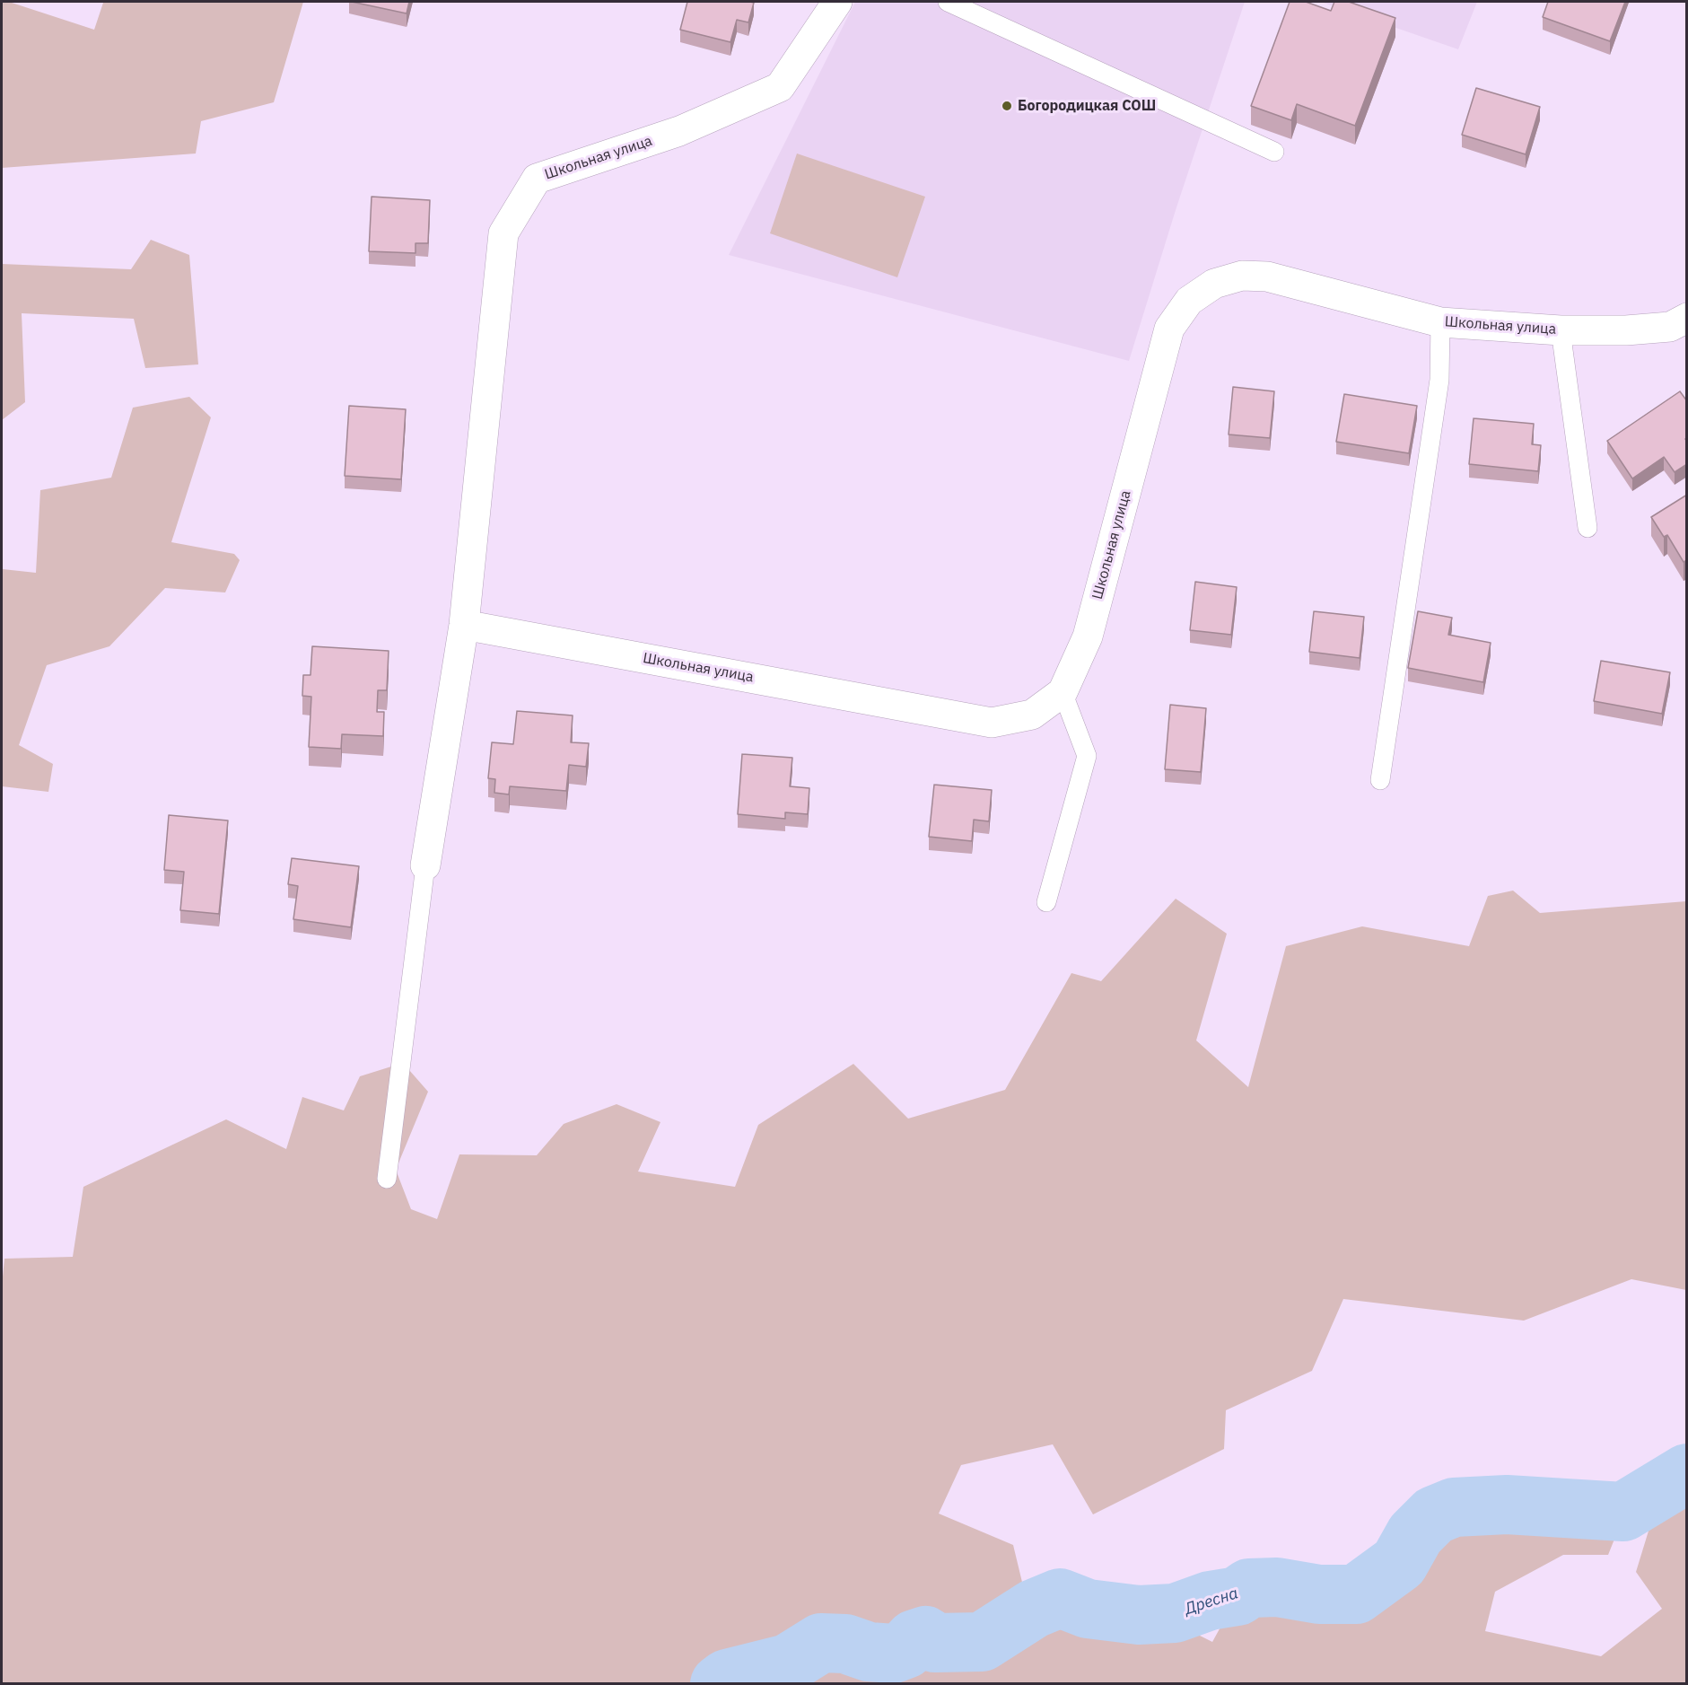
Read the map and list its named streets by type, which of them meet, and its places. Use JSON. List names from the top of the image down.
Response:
{
  "streets": {
    "street": ["Школьная улица"]
  },
  "water": ["Дресна"],
  "places": ["Богородицкая СОШ"]
}
